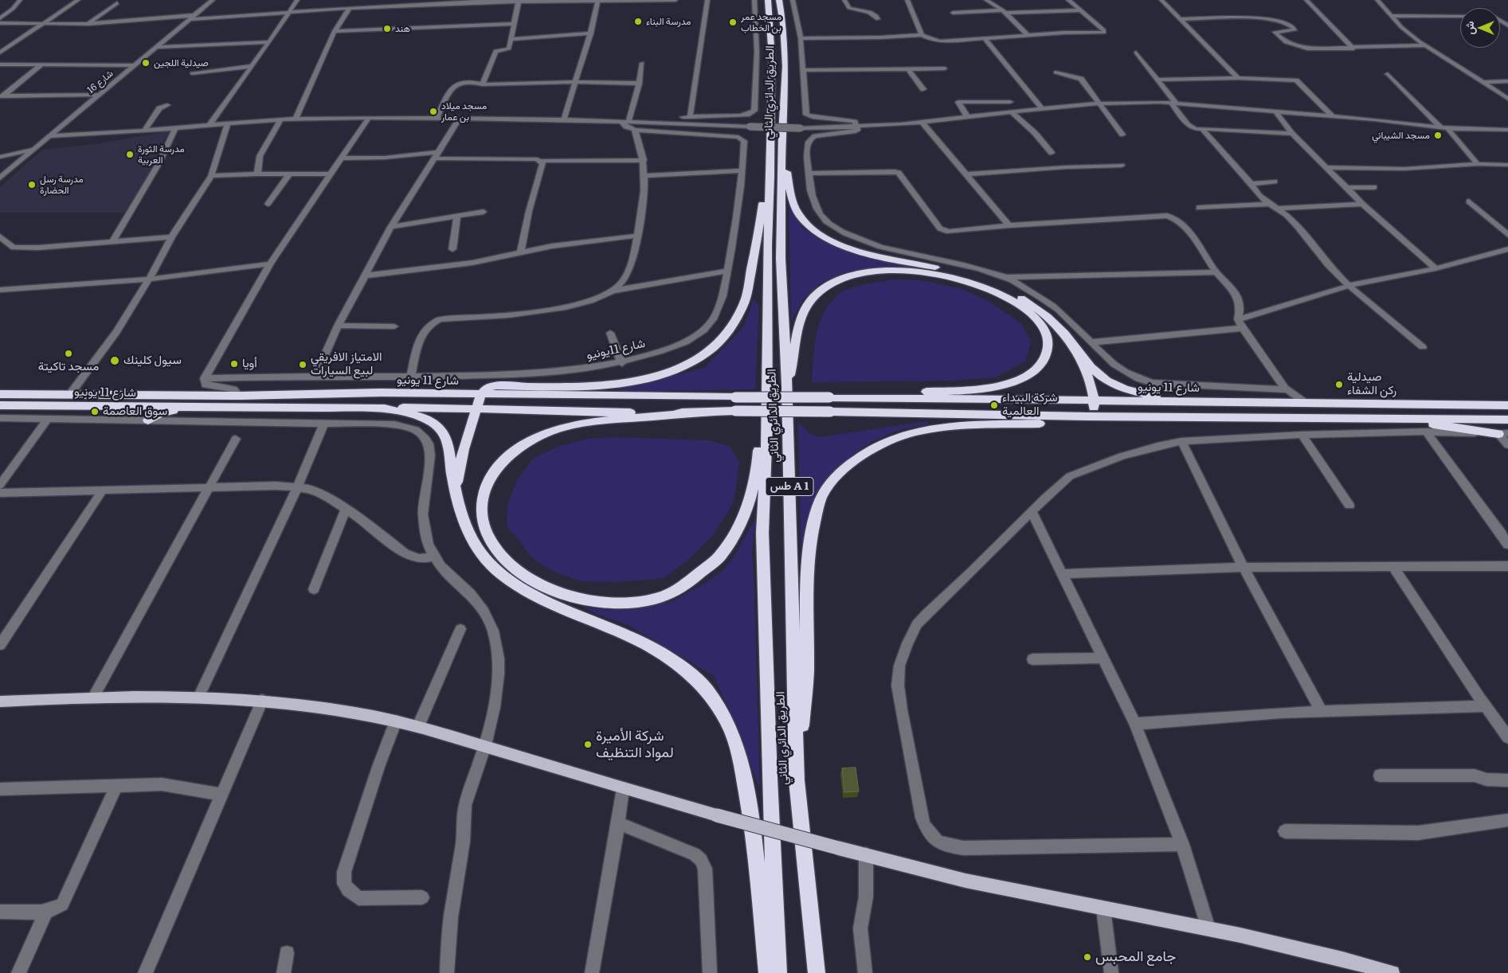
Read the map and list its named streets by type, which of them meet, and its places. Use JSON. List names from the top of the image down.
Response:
{
  "streets": {
    "highway": ["الطريق الدائري الثاني", "شارع 11 يونيو", "طس A 1"],
    "street": ["شارع 16", "شارع 11يونيو"]
  },
  "places": [
    "مدرسة البناء",
    "مسجد عمر بن الخطاب",
    "هند",
    "صيدلية اللجين",
    "مسجد ميلاد بن عمار",
    "مسجد الشيباني",
    "مدرسة الثورة العربية",
    "مدرسة رسل الحضارة",
    "مسجد تاكيتة",
    "سيول كلينك",
    "أويا",
    "الامتياز الافريقي لبيع السيارات",
    "صيدلية ركن الشفاء",
    "شركة البيداء العالمية",
    "سوق العاصمة",
    "شركة الأميرة لمواد التنظيف",
    "جامع المحبس"
  ],
  "north": "left"
}
